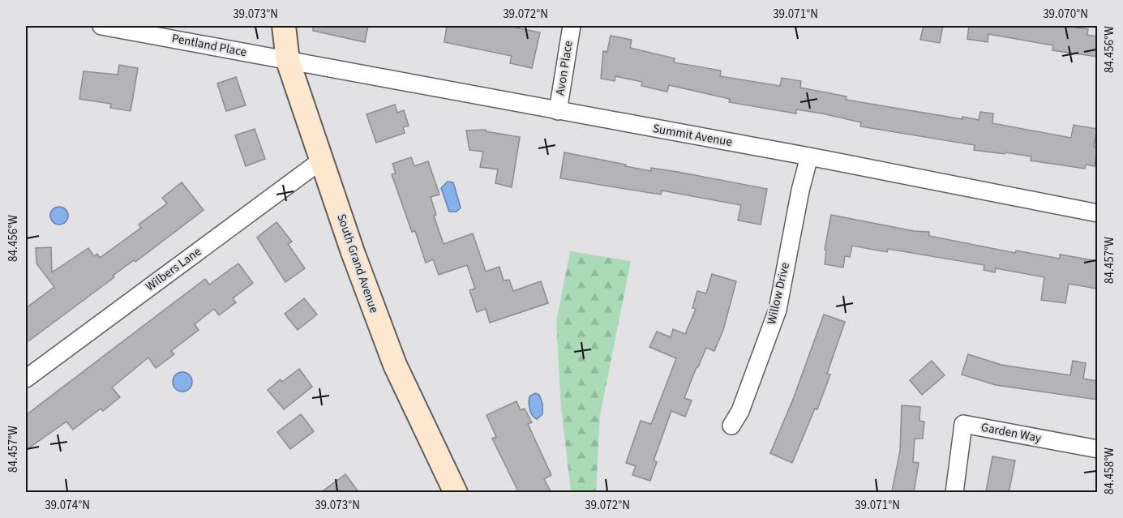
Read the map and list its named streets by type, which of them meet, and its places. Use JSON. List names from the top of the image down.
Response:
{
  "streets": {
    "main road": ["South Grand Avenue"],
    "street": [
      "Pentland Place",
      "Avon Place",
      "Summit Avenue",
      "Wilbers Lane",
      "Willow Drive",
      "Garden Way"
    ]
  },
  "crossings": [
    ["Pentland Place", "Summit Avenue"],
    ["Pentland Place", "South Grand Avenue"],
    ["Avon Place", "Summit Avenue"],
    ["Summit Avenue", "South Grand Avenue"],
    ["Summit Avenue", "Willow Drive"],
    ["South Grand Avenue", "Wilbers Lane"]
  ],
  "coordinates": [
    "39.073°N",
    "39.072°N",
    "39.071°N",
    "39.070°N",
    "84.456°W",
    "84.457°W",
    "84.458°W",
    "39.074°N"
  ]
}
